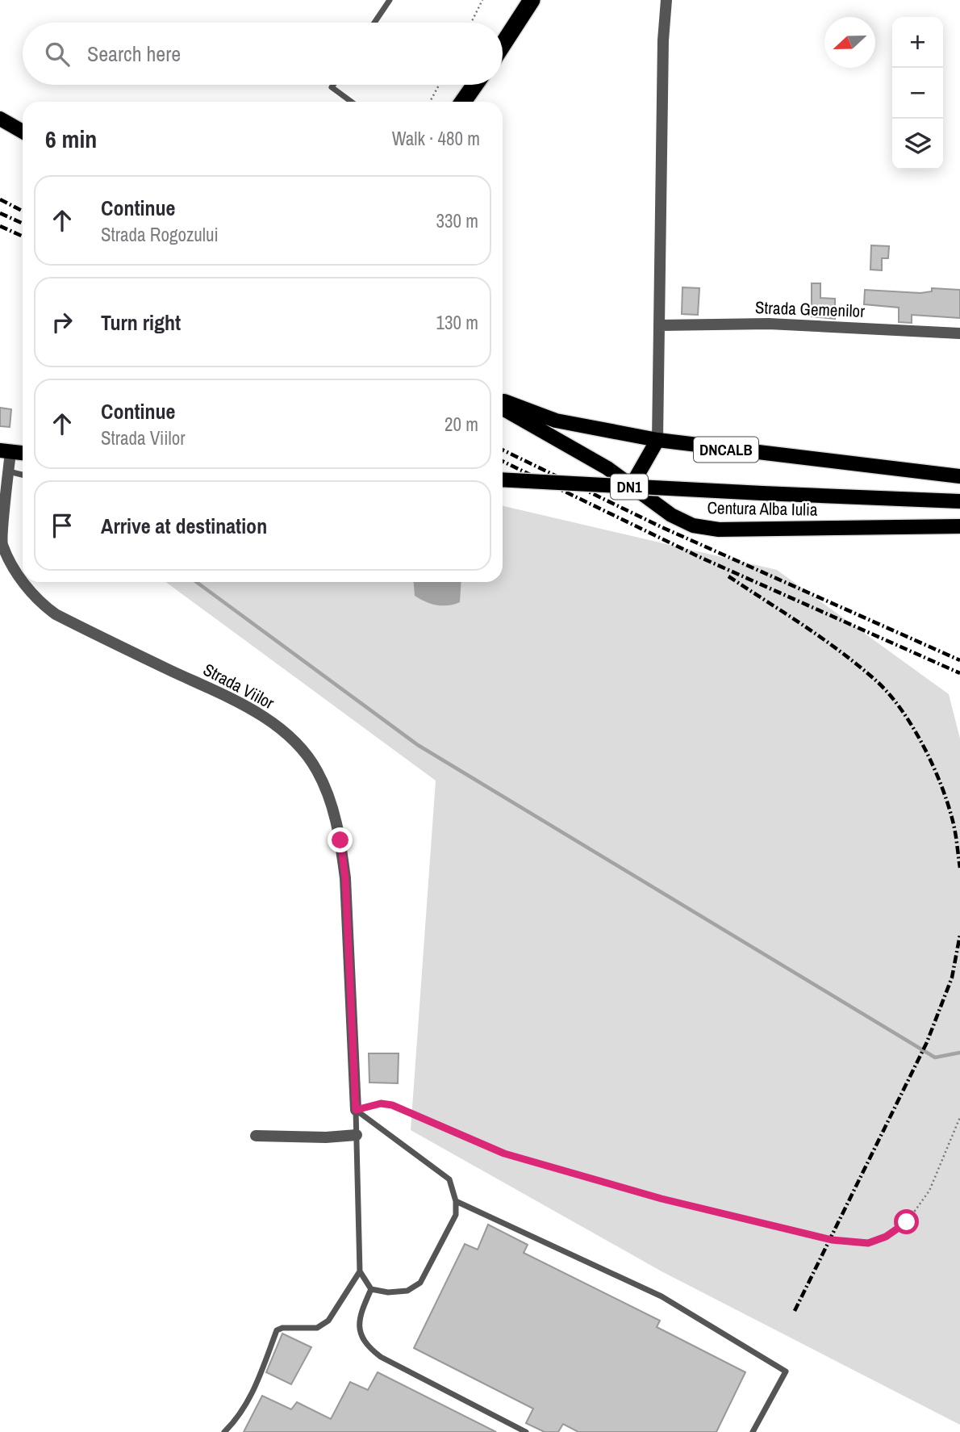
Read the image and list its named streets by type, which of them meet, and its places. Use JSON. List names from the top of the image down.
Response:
{
  "streets": {
    "main road": ["DNCALB", "DN1", "Centura Alba Iulia"],
    "street": ["Strada Gemenilor", "Strada Viilor"]
  },
  "north": "left",
  "page": {
    "map_buttons": ["+", "−"],
    "search": "Search here",
    "heading": ["6 min", "Walk · 480 m"],
    "list": [
      ["Continue", "Strada Rogozului", "330 m"],
      ["Turn right", "130 m"],
      ["Continue", "Strada Viilor", "20 m"],
      "Arrive at destination"
    ]
  }
}
